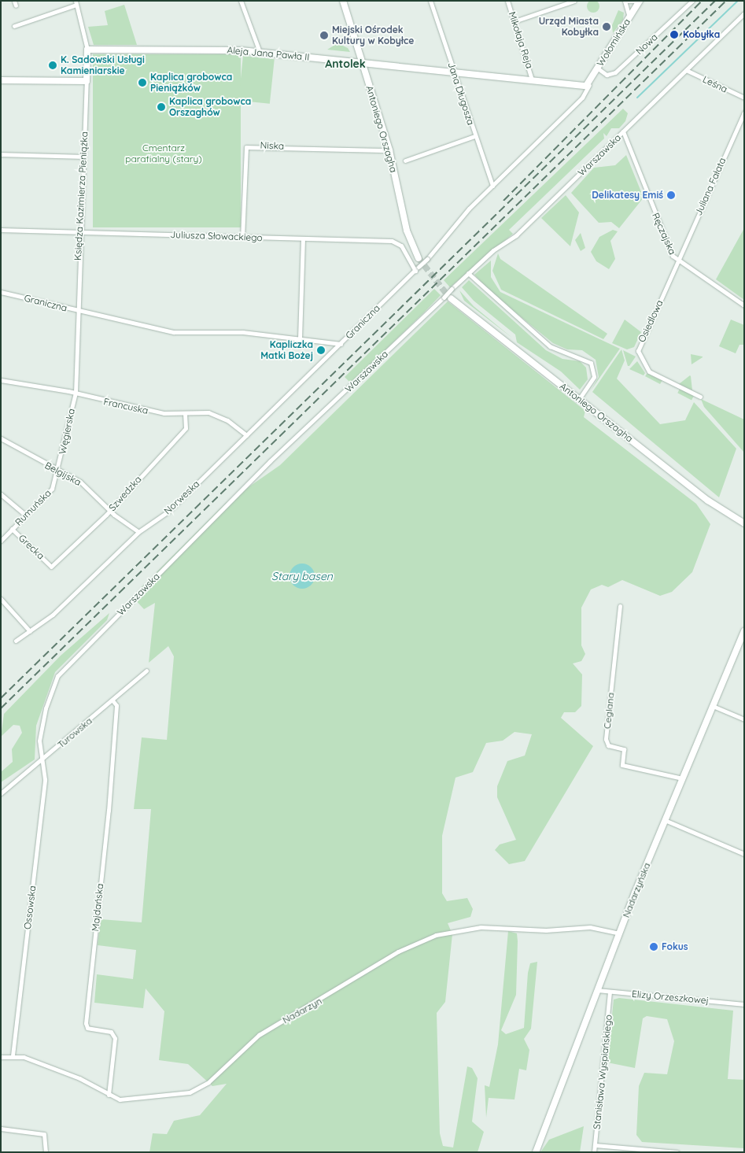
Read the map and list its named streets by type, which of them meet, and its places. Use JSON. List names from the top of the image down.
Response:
{
  "streets": {
    "street": [
      "Mikołaja Reja",
      "Wołomińska",
      "Nowa",
      "Aleja Jana Pawła II",
      "Leśna",
      "Jana Długosza",
      "Antoniego Orszagha",
      "Niska",
      "Warszawska",
      "Juliana Fałata",
      "Księdza Kazimierza Pieniążka",
      "Ręczajska",
      "Juliusza Słowackiego",
      "Graniczna",
      "Osiedlowa",
      "Francuska",
      "Węgierska",
      "Belgijska",
      "Szwedzka",
      "Norweska",
      "Rumuńska",
      "Grecka",
      "Ceglana",
      "Turowska",
      "Nadarzyńska",
      "Ossowska",
      "Majdańska",
      "Elizy Orzeszkowej",
      "Nadarzyn",
      "Stanisława Wyspiańskiego"
    ]
  },
  "crossings": [
    ["Mikołaja Reja", "Aleja Jana Pawła II"],
    ["Wołomińska", "Nowa"],
    ["Wołomińska", "Aleja Jana Pawła II"],
    ["Wołomińska", "Graniczna"],
    ["Aleja Jana Pawła II", "Jana Długosza"],
    ["Aleja Jana Pawła II", "Antoniego Orszagha"],
    ["Aleja Jana Pawła II", "Księdza Kazimierza Pieniążka"],
    ["Aleja Jana Pawła II", "Graniczna"],
    ["Leśna", "Warszawska"],
    ["Jana Długosza", "Graniczna"],
    ["Antoniego Orszagha", "Niska"],
    ["Niska", "Juliusza Słowackiego"],
    ["Warszawska", "Ręczajska"],
    ["Warszawska", "Turowska"],
    ["Warszawska", "Ossowska"],
    ["Juliana Fałata", "Ręczajska"],
    ["Juliana Fałata", "Osiedlowa"],
    ["Księdza Kazimierza Pieniążka", "Juliusza Słowackiego"],
    ["Księdza Kazimierza Pieniążka", "Graniczna"],
    ["Księdza Kazimierza Pieniążka", "Francuska"],
    ["Księdza Kazimierza Pieniążka", "Węgierska"],
    ["Ręczajska", "Osiedlowa"],
    ["Juliusza Słowackiego", "Graniczna"],
    ["Graniczna", "Norweska"],
    ["Francuska", "Węgierska"],
    ["Francuska", "Szwedzka"],
    ["Francuska", "Norweska"],
    ["Węgierska", "Belgijska"],
    ["Węgierska", "Rumuńska"],
    ["Belgijska", "Szwedzka"],
    ["Belgijska", "Norweska"],
    ["Belgijska", "Rumuńska"],
    ["Szwedzka", "Grecka"],
    ["Rumuńska", "Grecka"],
    ["Ceglana", "Nadarzyńska"],
    ["Turowska", "Ossowska"],
    ["Turowska", "Majdańska"],
    ["Nadarzyńska", "Elizy Orzeszkowej"],
    ["Nadarzyńska", "Nadarzyn"],
    ["Ossowska", "Nadarzyn"],
    ["Majdańska", "Nadarzyn"],
    ["Elizy Orzeszkowej", "Stanisława Wyspiańskiego"]
  ],
  "districts": ["Antolek"],
  "water": ["Stary basen"],
  "parks": ["Cmentarz parafialny (stary)"],
  "places": [
    "Urząd Miasta Kobyłka",
    "Kobyłka",
    "Miejski Ośrodek Kultury w Kobyłce",
    "K. Sadowski Usługi Kamieniarskie",
    "Kaplica grobowca Pieniążków",
    "Kaplica grobowca Orszaghów",
    "Delikatesy Emiś",
    "Kapliczka Matki Bożej",
    "Fokus"
  ]
}
